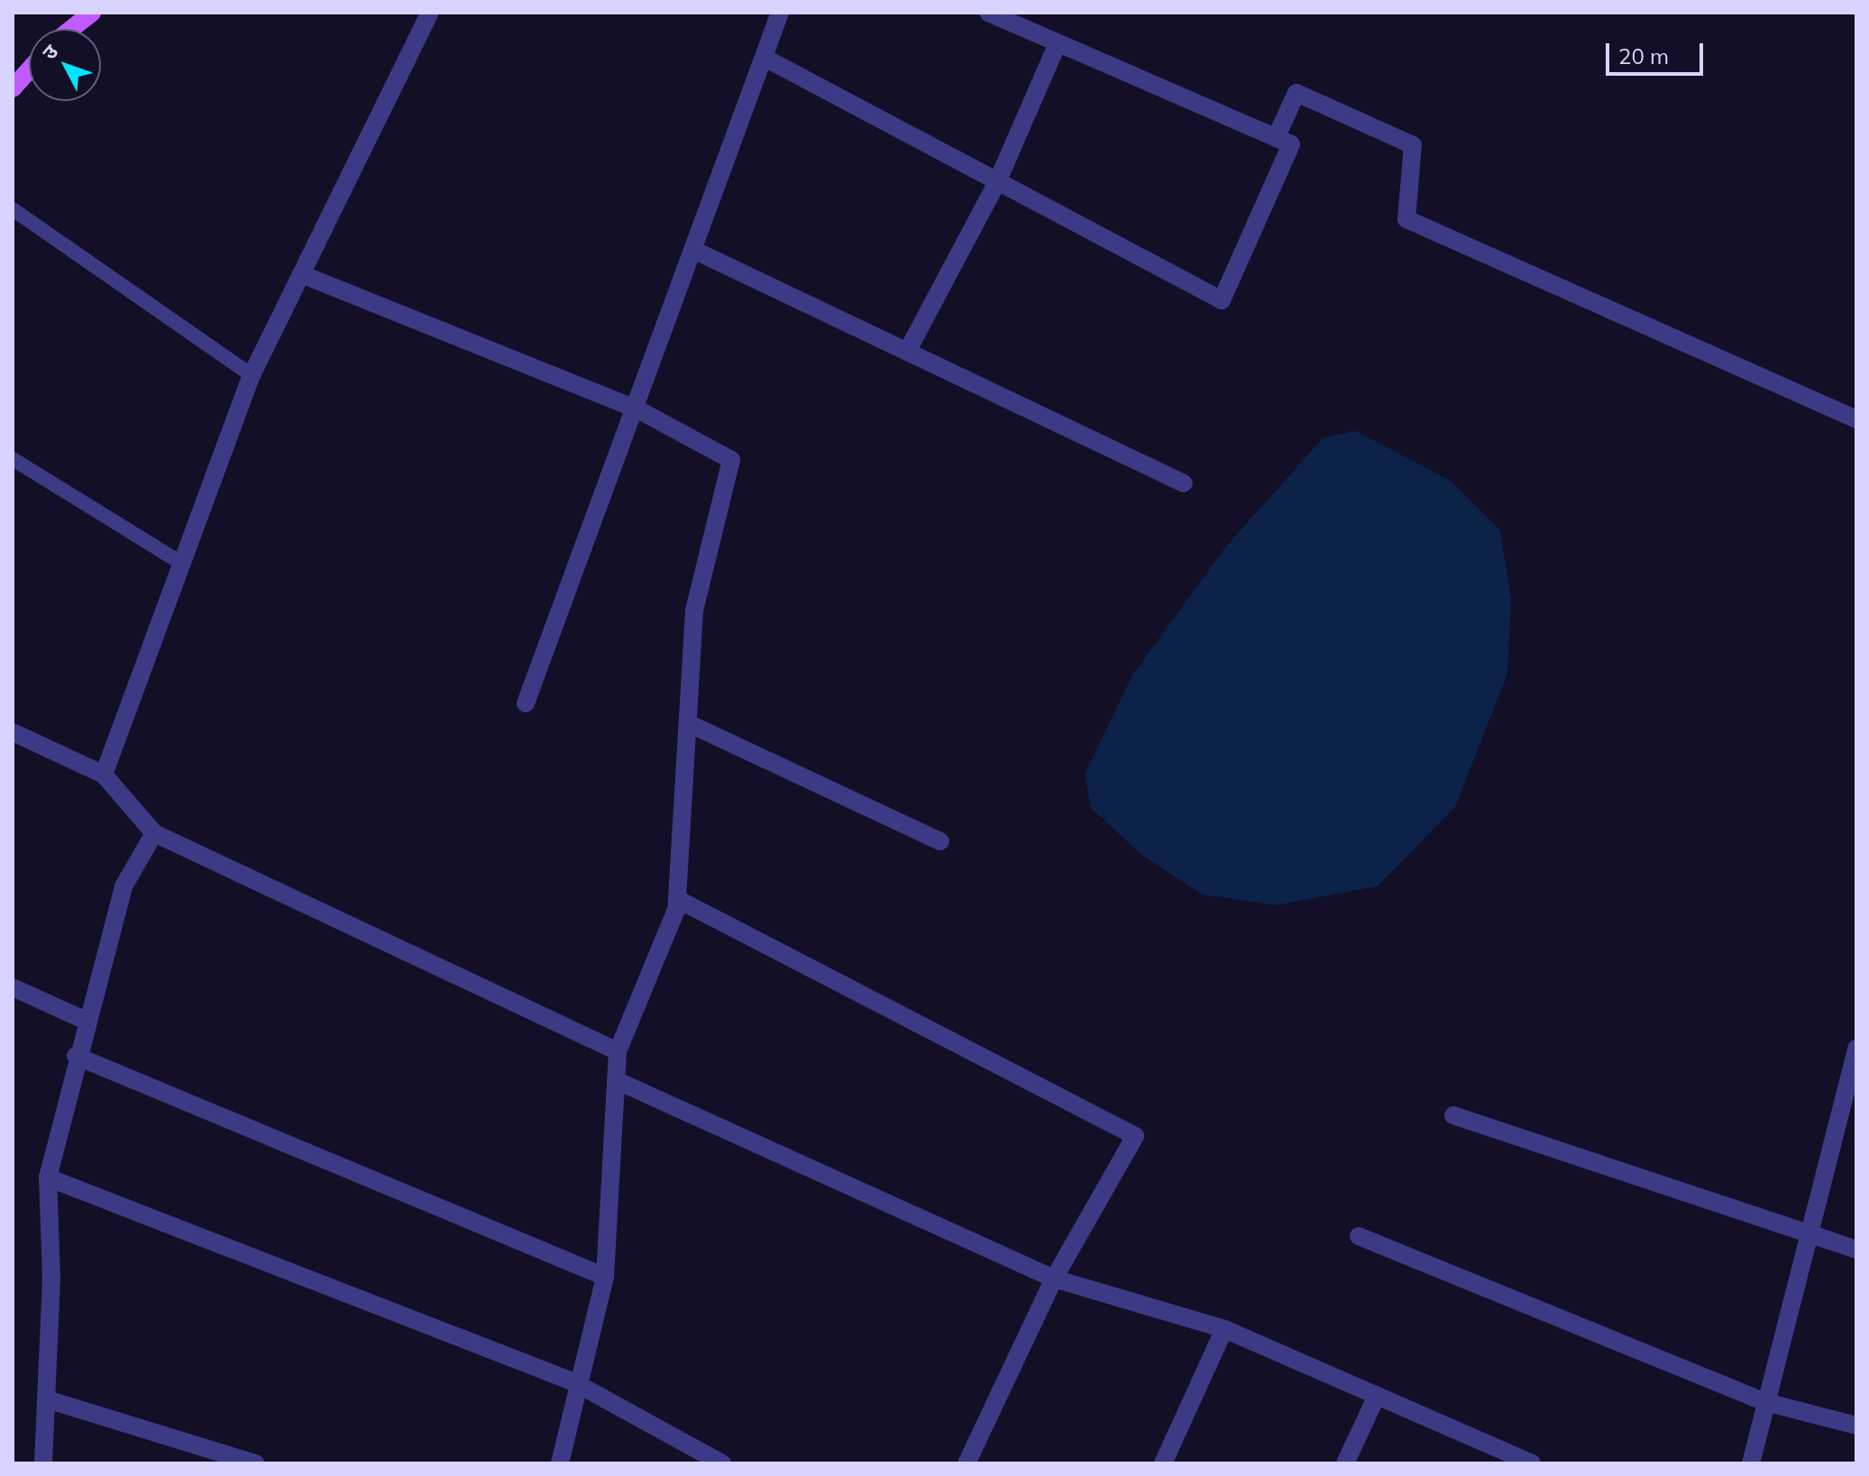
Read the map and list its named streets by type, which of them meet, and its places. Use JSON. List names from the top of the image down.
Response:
{
  "scale_bar": "20 m",
  "north": "top left"
}
